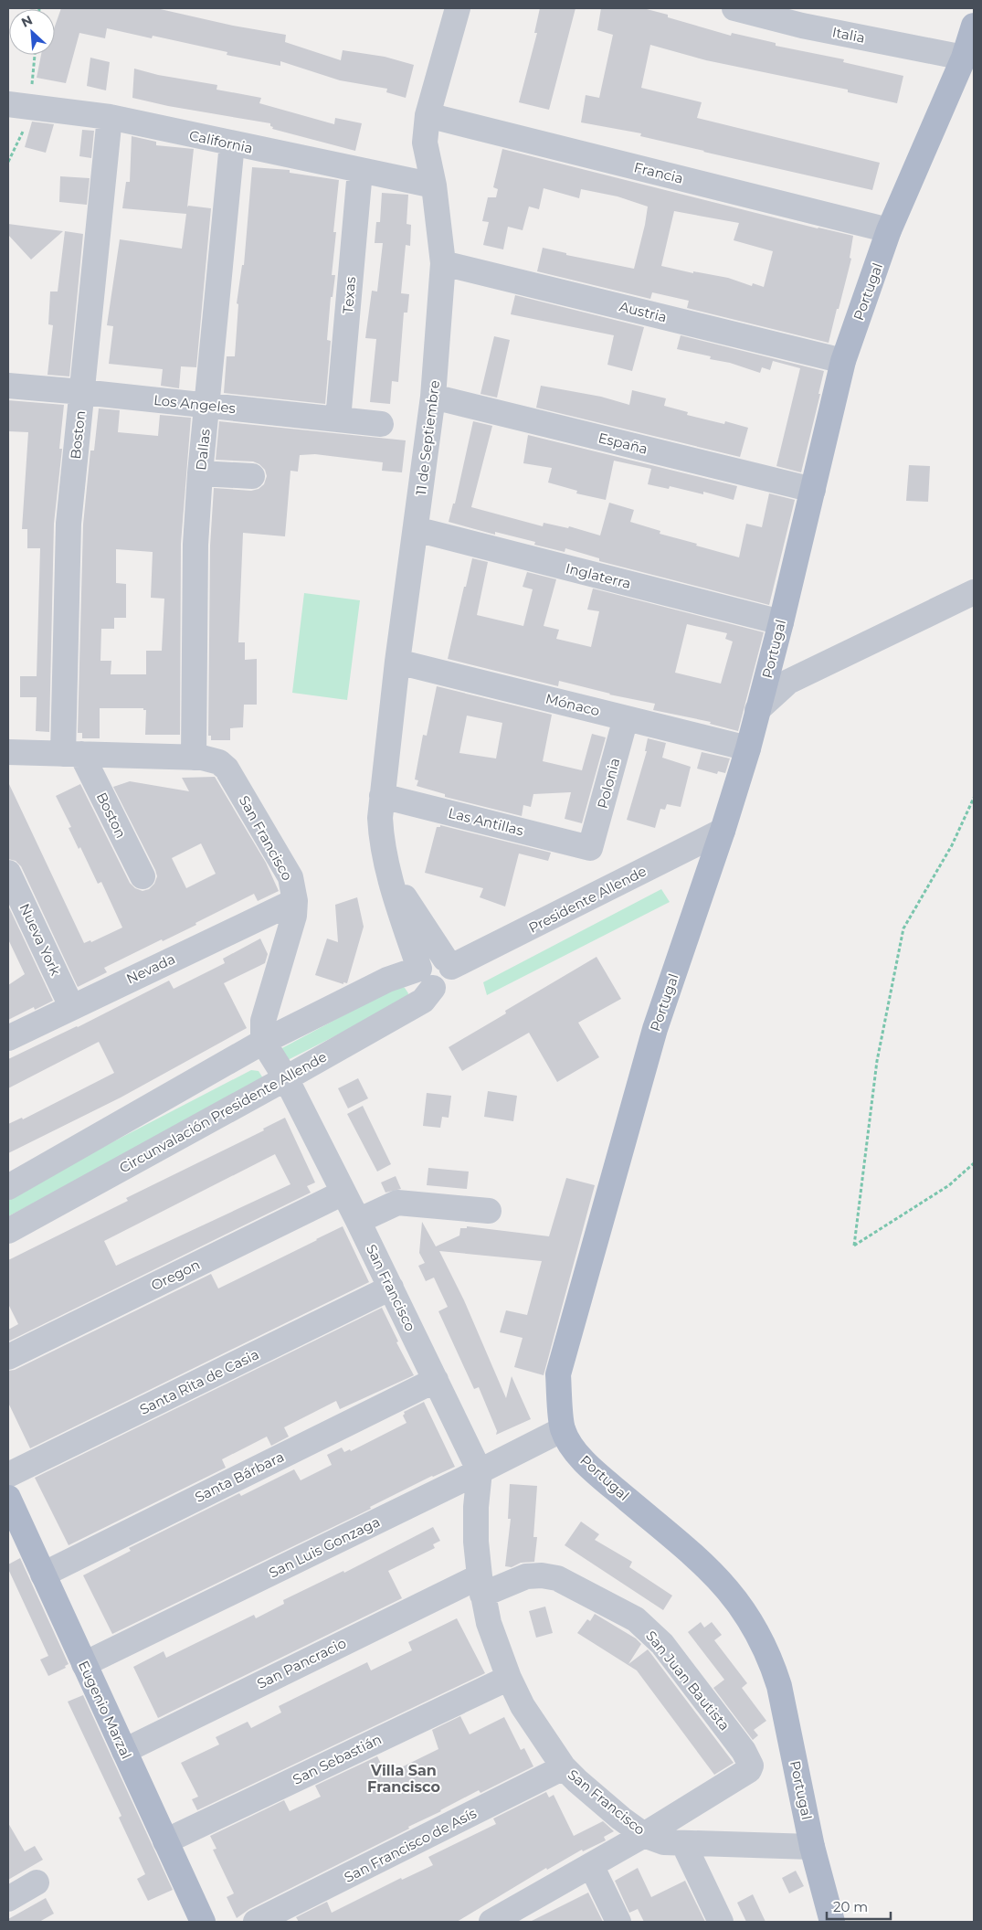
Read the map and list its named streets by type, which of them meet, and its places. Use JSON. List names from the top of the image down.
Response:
{
  "streets": {
    "main road": ["Portugal", "Eugenio Marzal"],
    "street": [
      "Italia",
      "California",
      "Francia",
      "Texas",
      "Austria",
      "Los Angeles",
      "Boston",
      "11 de Septiembre",
      "España",
      "Dallas",
      "Inglaterra",
      "Mónaco",
      "Polonia",
      "Las Antillas",
      "San Francisco",
      "Presidente Allende",
      "Nueva York",
      "Nevada",
      "Circunvalación Presidente Allende",
      "Oregon",
      "Santa Rita de Casia",
      "Santa Bárbara",
      "San Luis Gonzaga",
      "San Pancracio",
      "San Juan Bautista",
      "San Sebastián",
      "San Francisco de Asís"
    ]
  },
  "crossings": [
    ["Italia", "Portugal"],
    ["California", "Texas"],
    ["California", "Boston"],
    ["California", "11 de Septiembre"],
    ["California", "Dallas"],
    ["Francia", "Portugal"],
    ["Francia", "11 de Septiembre"],
    ["Portugal", "Austria"],
    ["Portugal", "España"],
    ["Portugal", "Inglaterra"],
    ["Portugal", "Mónaco"],
    ["Portugal", "San Francisco"],
    ["Portugal", "Presidente Allende"],
    ["Portugal", "San Luis Gonzaga"],
    ["Texas", "Los Angeles"],
    ["Austria", "11 de Septiembre"],
    ["Los Angeles", "Boston"],
    ["Los Angeles", "Dallas"],
    ["Boston", "San Francisco"],
    ["11 de Septiembre", "España"],
    ["11 de Septiembre", "Inglaterra"],
    ["11 de Septiembre", "Mónaco"],
    ["11 de Septiembre", "Las Antillas"],
    ["11 de Septiembre", "Presidente Allende"],
    ["11 de Septiembre", "Circunvalación Presidente Allende"],
    ["Dallas", "San Francisco"],
    ["Mónaco", "Polonia"],
    ["Polonia", "Las Antillas"],
    ["San Francisco", "Nevada"],
    ["San Francisco", "Circunvalación Presidente Allende"],
    ["San Francisco", "Oregon"],
    ["San Francisco", "Santa Rita de Casia"],
    ["San Francisco", "Santa Bárbara"],
    ["San Francisco", "San Luis Gonzaga"],
    ["San Francisco", "San Pancracio"],
    ["San Francisco", "San Juan Bautista"],
    ["San Francisco", "San Sebastián"],
    ["San Francisco", "San Francisco de Asís"],
    ["Presidente Allende", "Circunvalación Presidente Allende"],
    ["Nueva York", "Nevada"],
    ["Santa Bárbara", "Eugenio Marzal"],
    ["San Luis Gonzaga", "Eugenio Marzal"],
    ["San Pancracio", "San Juan Bautista"],
    ["San Pancracio", "Eugenio Marzal"],
    ["Eugenio Marzal", "San Sebastián"]
  ],
  "districts": ["Villa San Francisco"],
  "scale_bar": "20 m",
  "north": "top left"
}
